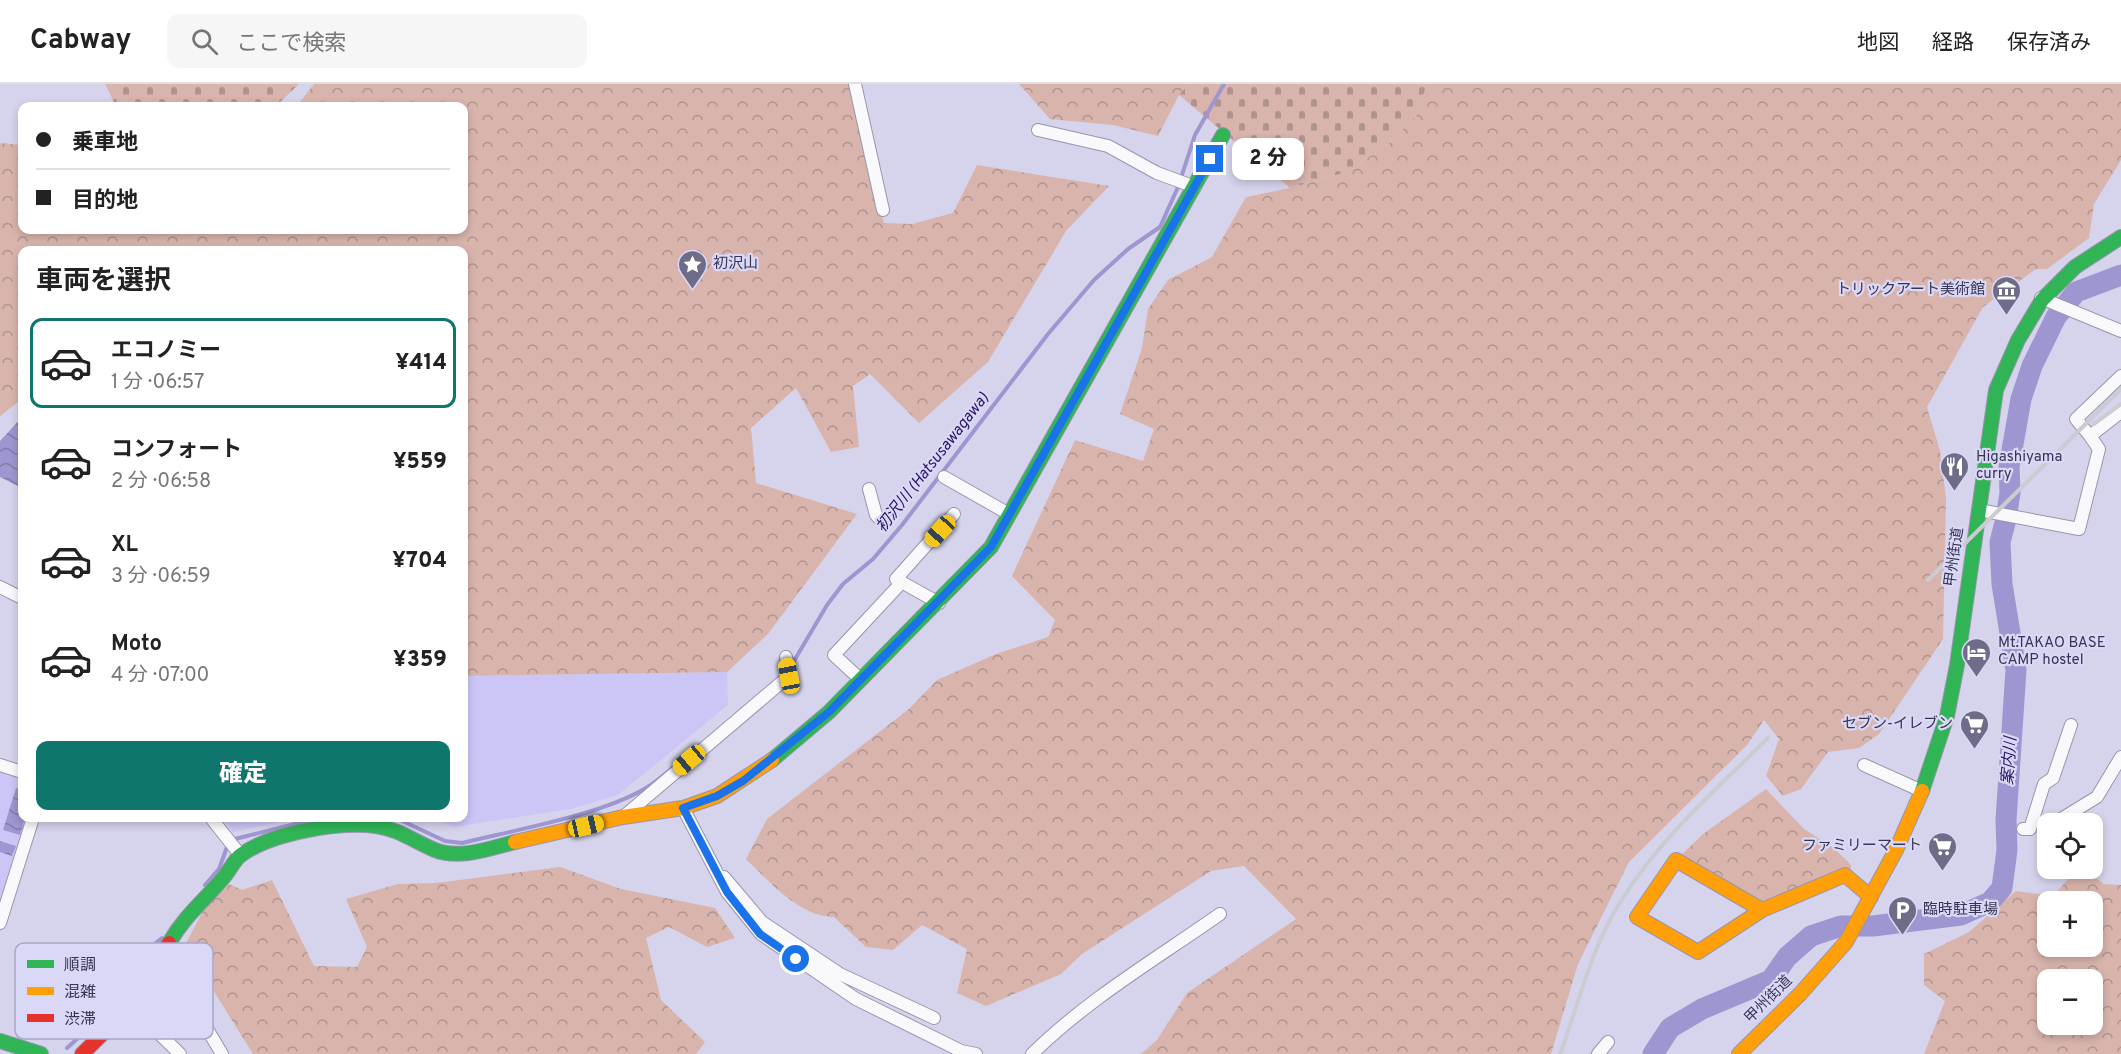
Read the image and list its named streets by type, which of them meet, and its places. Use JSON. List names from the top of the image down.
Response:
{
  "streets": {
    "main road": ["甲州街道"]
  },
  "water": ["初沢川 (Hatsusawagawa)", "案内川"],
  "places": {
    "place": ["初沢山"],
    "museum": ["トリックアート美術館"],
    "restaurant": ["Higashiyama curry"],
    "hotel": ["Mt.TAKAO BASE CAMP hostel"],
    "supermarket": ["セブン-イレブン", "ファミリーマート"],
    "parking": ["臨時駐車場"]
  },
  "legend": ["順調", "混雑", "渋滞"],
  "page": {
    "header": "Cabway",
    "search": "ここで検索",
    "nav": ["地図", "経路", "保存済み"],
    "banner": ["乗車地", "目的地"],
    "bubble": "2 分",
    "heading": "車両を選択",
    "list": [
      {
        "name": "エコノミー",
        "note": "1 分 · 06:57",
        "value": "¥414"
      },
      {
        "name": "コンフォート",
        "note": "2 分 · 06:58",
        "value": "¥559"
      },
      {
        "name": "XL",
        "note": "3 分 · 06:59",
        "value": "¥704"
      },
      {
        "name": "Moto",
        "note": "4 分 · 07:00",
        "value": "¥359"
      }
    ],
    "buttons": "確定",
    "map_buttons": ["+", "−"]
  }
}
